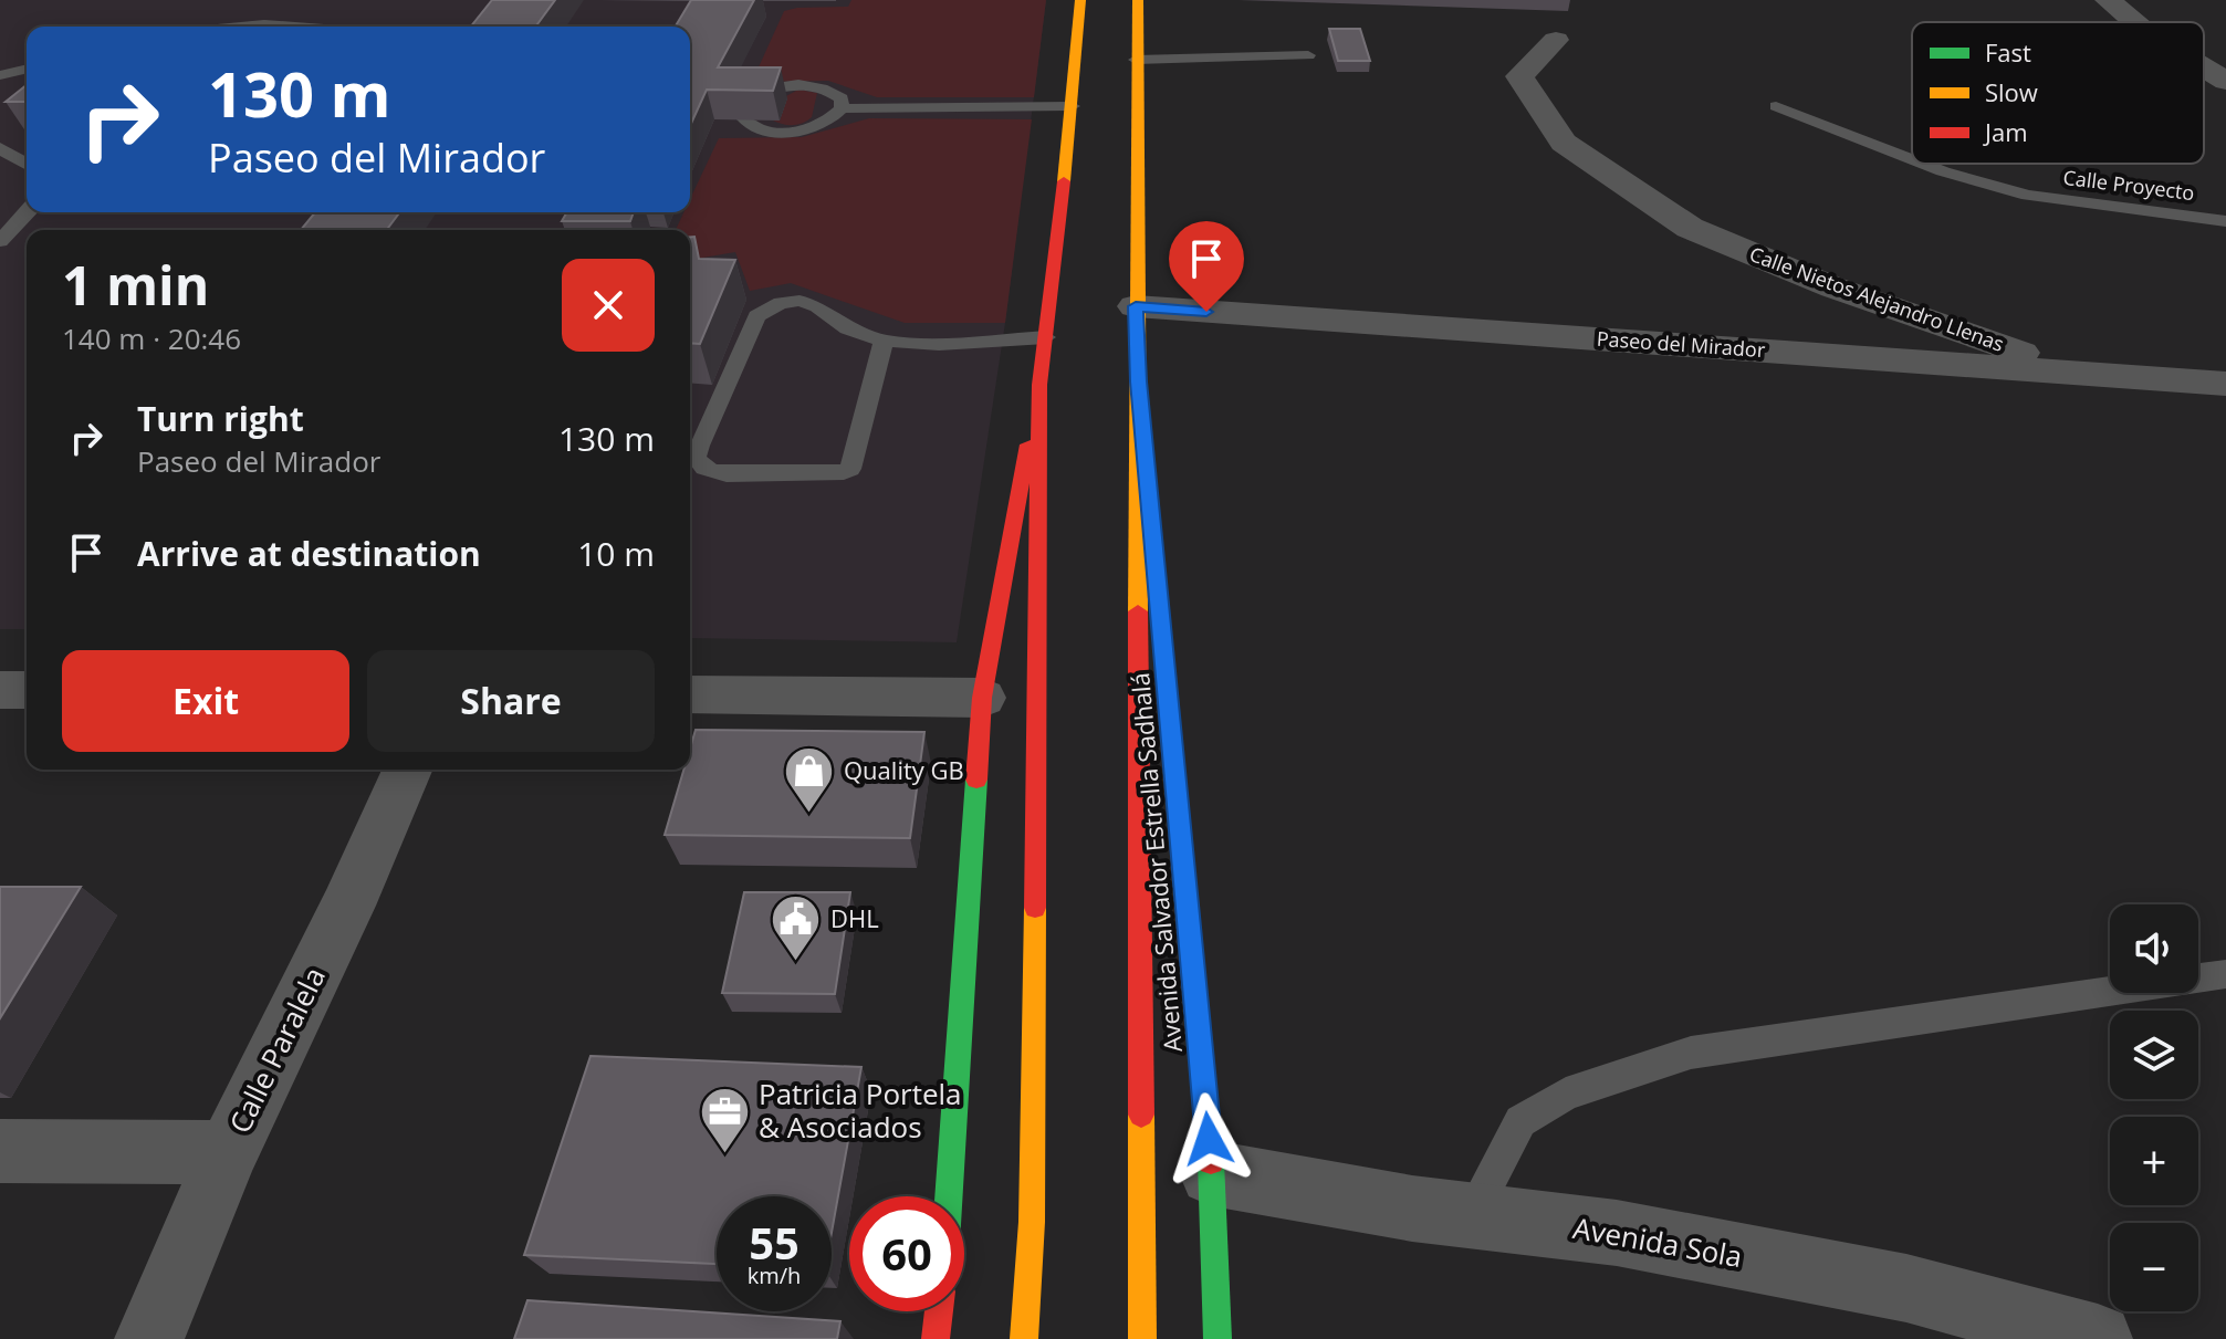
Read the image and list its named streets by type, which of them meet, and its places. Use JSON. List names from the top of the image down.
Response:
{
  "streets": {
    "main road": ["Avenida Salvador Estrella Sadhalá"],
    "street": [
      "Calle Nietos Alejandro Llenas",
      "Paseo del Mirador",
      "Calle Paralela",
      "Avenida Sola"
    ],
    "lane": ["Calle Proyecto"]
  },
  "crossings": [
    ["Calle Nietos Alejandro Llenas", "Paseo del Mirador"],
    ["Paseo del Mirador", "Avenida Salvador Estrella Sadhalá"],
    ["Avenida Salvador Estrella Sadhalá", "Avenida Sola"]
  ],
  "places": {
    "shop": ["Quality GB"],
    "public building": ["DHL"],
    "office": ["Patricia Portela & Asociados"]
  },
  "legend": ["Fast", "Slow", "Jam"],
  "page": {
    "turn": ["130 m", "Paseo del Mirador"],
    "heading": ["1 min", "140 m · 20:46"],
    "list": [
      {
        "name": "Turn right",
        "note": "Paseo del Mirador",
        "value": "130 m"
      },
      {
        "name": "Arrive at destination",
        "value": "10 m"
      }
    ],
    "buttons": ["Exit", "Share"],
    "map_buttons": ["+", "−"],
    "speed": "55 km/h",
    "limit": "60"
  }
}
